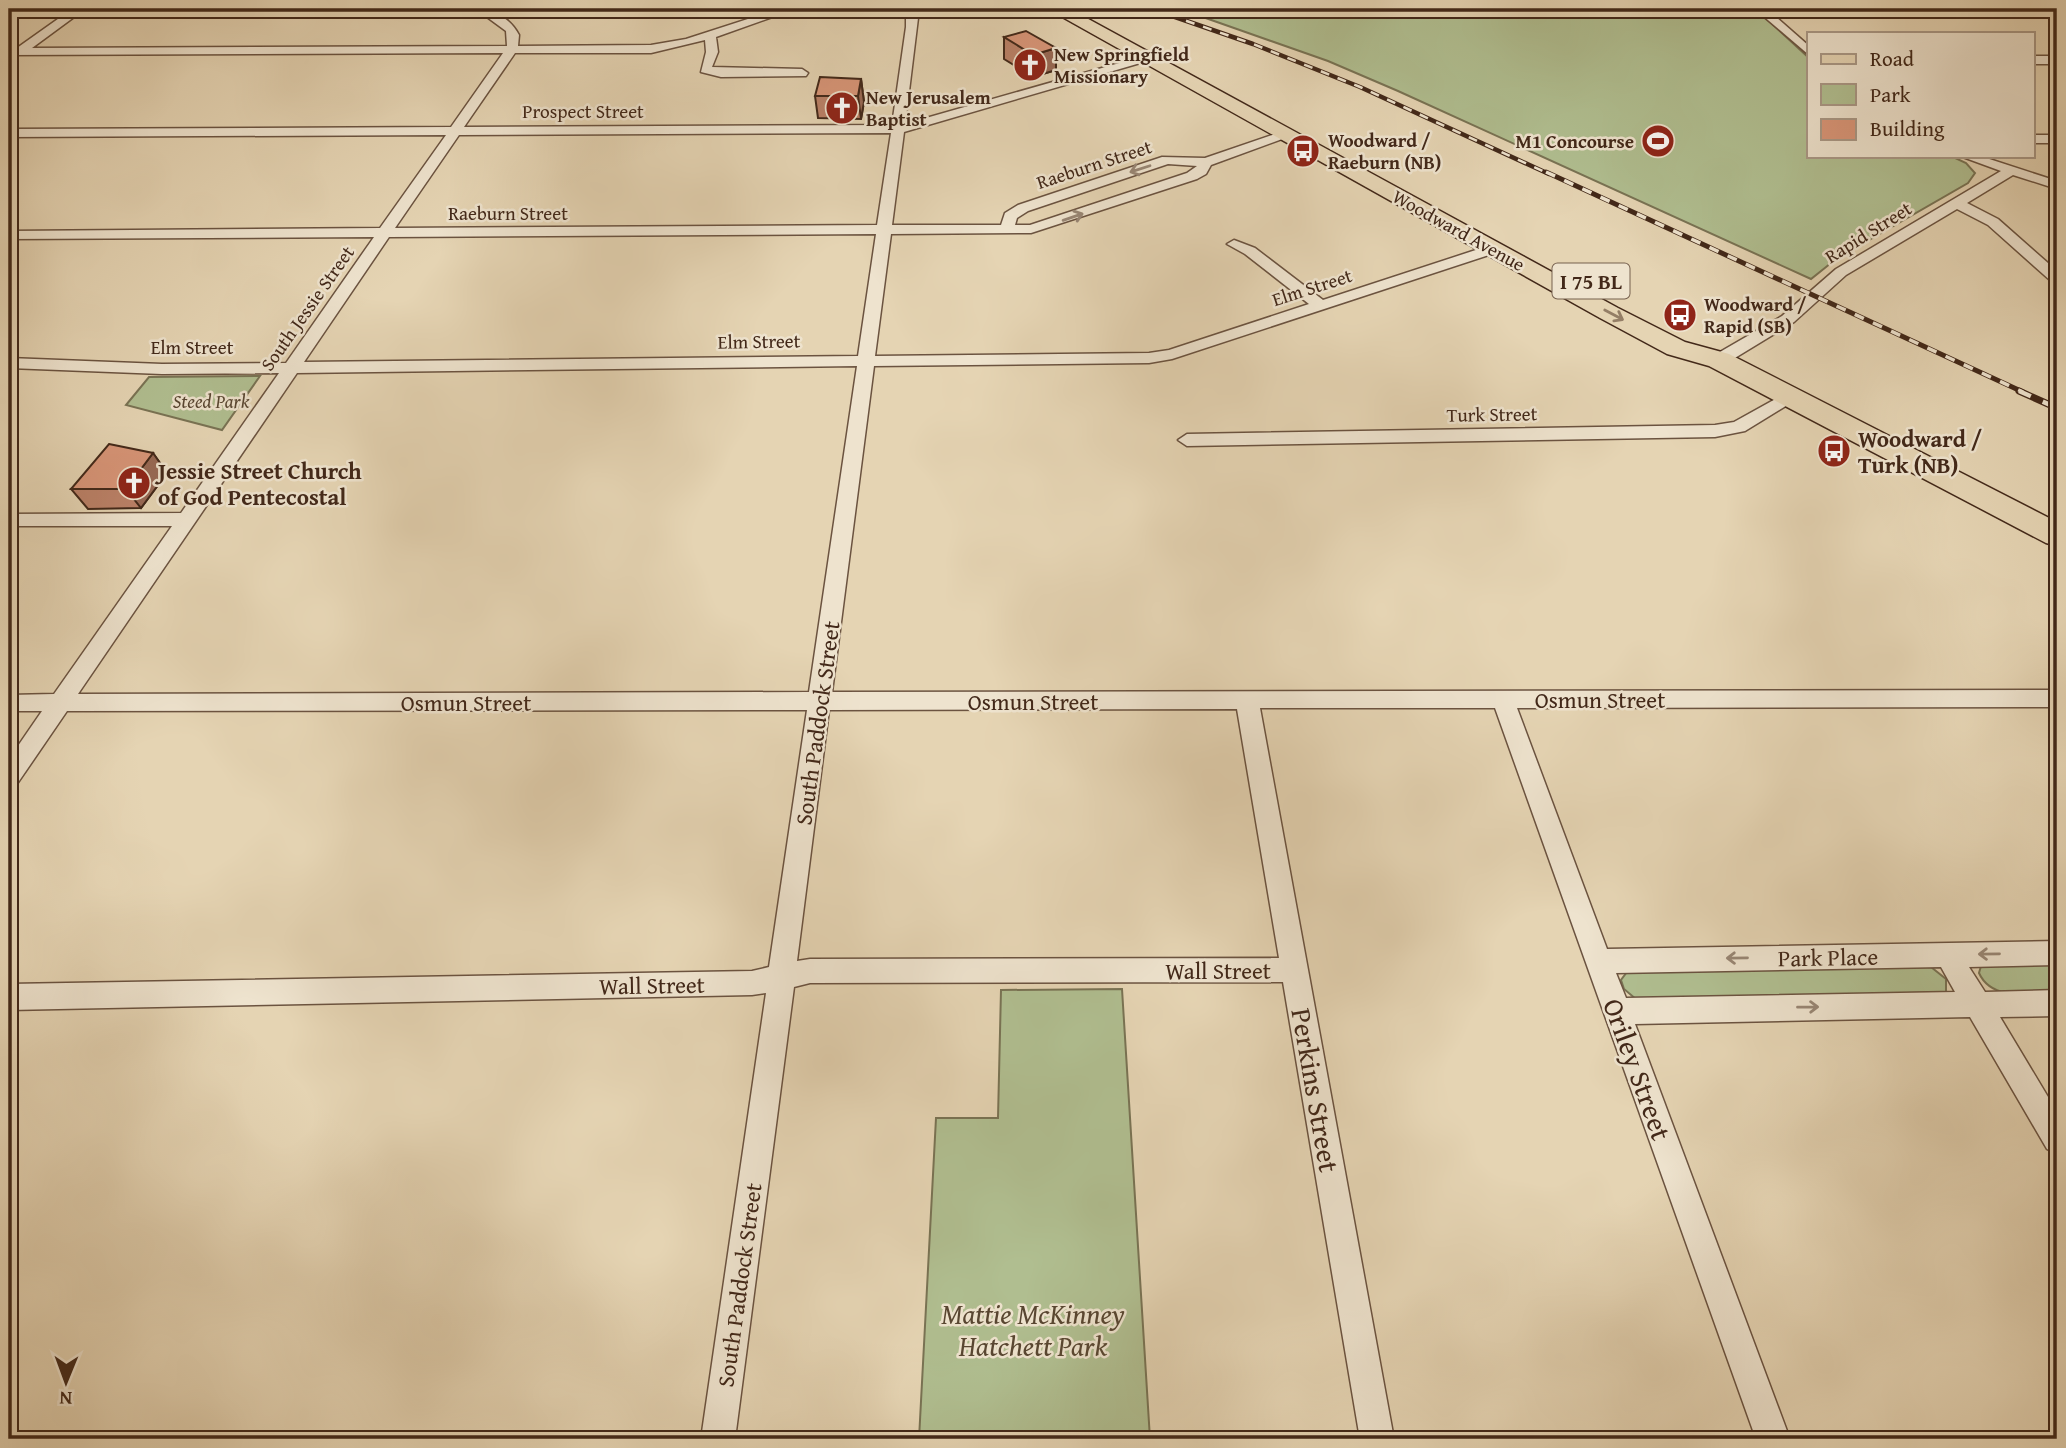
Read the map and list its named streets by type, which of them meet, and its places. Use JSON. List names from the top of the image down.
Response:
{
  "streets": {
    "main road": ["Woodward Avenue", "I 75 BL"],
    "street": [
      "Prospect Street",
      "Raeburn Street",
      "Rapid Street",
      "Elm Street",
      "South Jessie Street",
      "Turk Street",
      "Osmun Street",
      "South Paddock Street",
      "Park Place",
      "Wall Street",
      "Oriley Street",
      "Perkins Street"
    ]
  },
  "crossings": [
    ["Prospect Street", "Woodward Avenue"],
    ["Prospect Street", "South Jessie Street"],
    ["Prospect Street", "South Paddock Street"],
    ["Raeburn Street", "Woodward Avenue"],
    ["Raeburn Street", "South Jessie Street"],
    ["Raeburn Street", "South Paddock Street"],
    ["Woodward Avenue", "Rapid Street"],
    ["Woodward Avenue", "Elm Street"],
    ["Woodward Avenue", "Turk Street"],
    ["Elm Street", "South Jessie Street"],
    ["Elm Street", "South Paddock Street"],
    ["South Jessie Street", "Osmun Street"],
    ["Osmun Street", "South Paddock Street"],
    ["Osmun Street", "Oriley Street"],
    ["Osmun Street", "Perkins Street"],
    ["South Paddock Street", "Wall Street"],
    ["Park Place", "Oriley Street"],
    ["Wall Street", "Perkins Street"]
  ],
  "parks": ["Steed Park", "Mattie McKinney Hatchett Park"],
  "places": {
    "church": ["New Springfield Missionary", "New Jerusalem Baptist", "Jessie Street Church of God Pentecostal"],
    "sports": ["M1 Concourse"],
    "bus stop": ["Woodward / Raeburn (NB)", "Woodward / Rapid (SB)", "Woodward / Turk (NB)"]
  },
  "legend": ["Road", "Park", "Building"],
  "north": "bottom"
}
